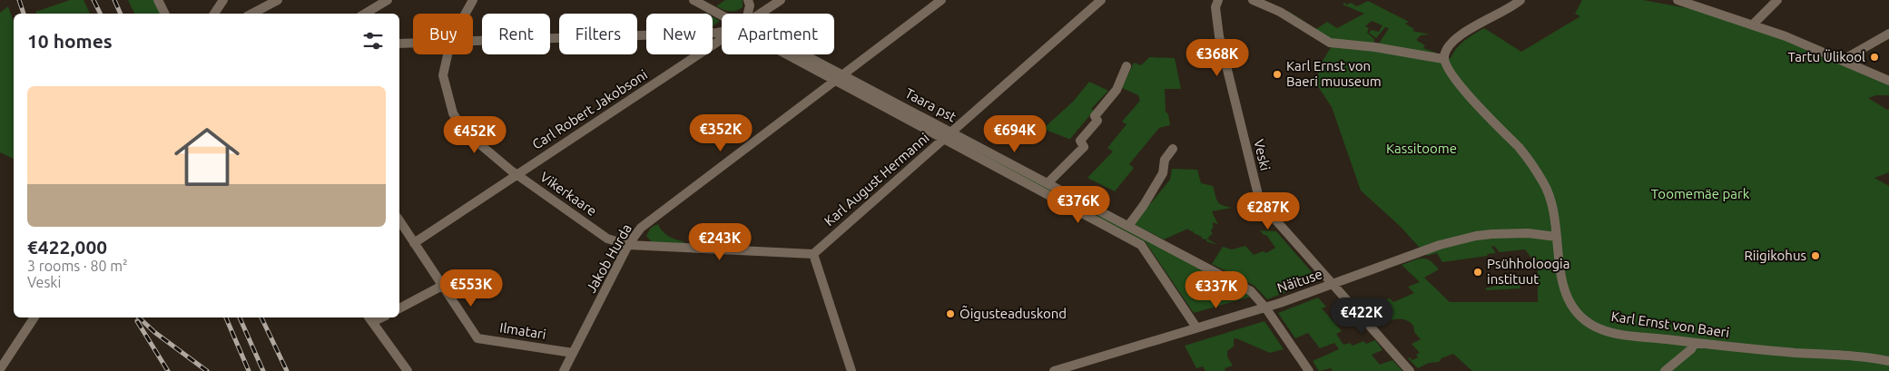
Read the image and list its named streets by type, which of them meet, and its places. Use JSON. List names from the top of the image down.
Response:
{
  "streets": {
    "street": [
      "Taara pst",
      "Carl Robert Jakobsoni",
      "Veski",
      "Karl August Hermanni",
      "Vikerkaare",
      "Jakob Hurda",
      "Näituse",
      "Karl Ernst von Baeri",
      "Ilmatari"
    ]
  },
  "crossings": [
    ["Taara pst", "Karl August Hermanni"],
    ["Taara pst", "Jakob Hurda"],
    ["Taara pst", "Näituse"],
    ["Carl Robert Jakobsoni", "Vikerkaare"],
    ["Carl Robert Jakobsoni", "Ilmatari"],
    ["Veski", "Näituse"],
    ["Karl August Hermanni", "Vikerkaare"],
    ["Vikerkaare", "Jakob Hurda"],
    ["Jakob Hurda", "Ilmatari"],
    ["Näituse", "Karl Ernst von Baeri"]
  ],
  "parks": ["Kassitoome", "Toomemäe park"],
  "places": [
    "Tartu Ülikool",
    "Karl Ernst von Baeri muuseum",
    "Riigikohus",
    "Psühholoogia instituut",
    "Õigusteaduskond"
  ],
  "page": {
    "chip": [
      "Buy",
      "Rent",
      "Filters",
      "New",
      "Apartment"
    ],
    "heading": "10 homes",
    "price": [
      "€368K",
      "€352K",
      "€694K",
      "€452K",
      "€376K",
      "€287K",
      "€243K",
      "€553K",
      "€337K",
      "€422K"
    ],
    "list": [
      {
        "name": "€422,000",
        "note": "3 rooms · 80 m² · Veski"
      }
    ]
  }
}
